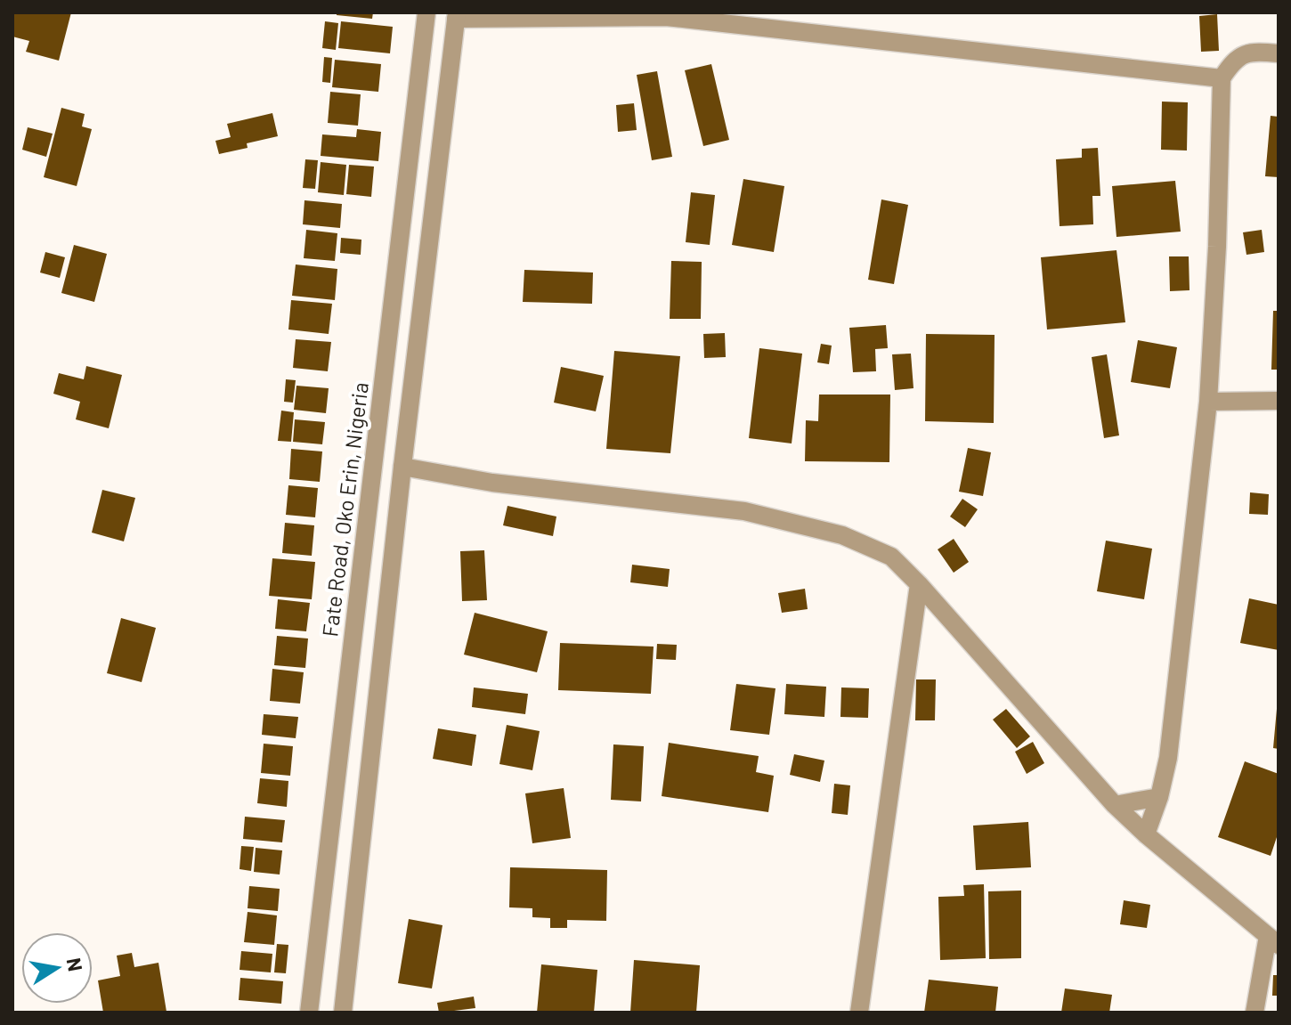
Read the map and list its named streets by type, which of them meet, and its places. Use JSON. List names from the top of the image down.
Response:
{
  "streets": {
    "street": ["Fate Road, Oko Erin, Nigeria"]
  },
  "north": "right"
}
